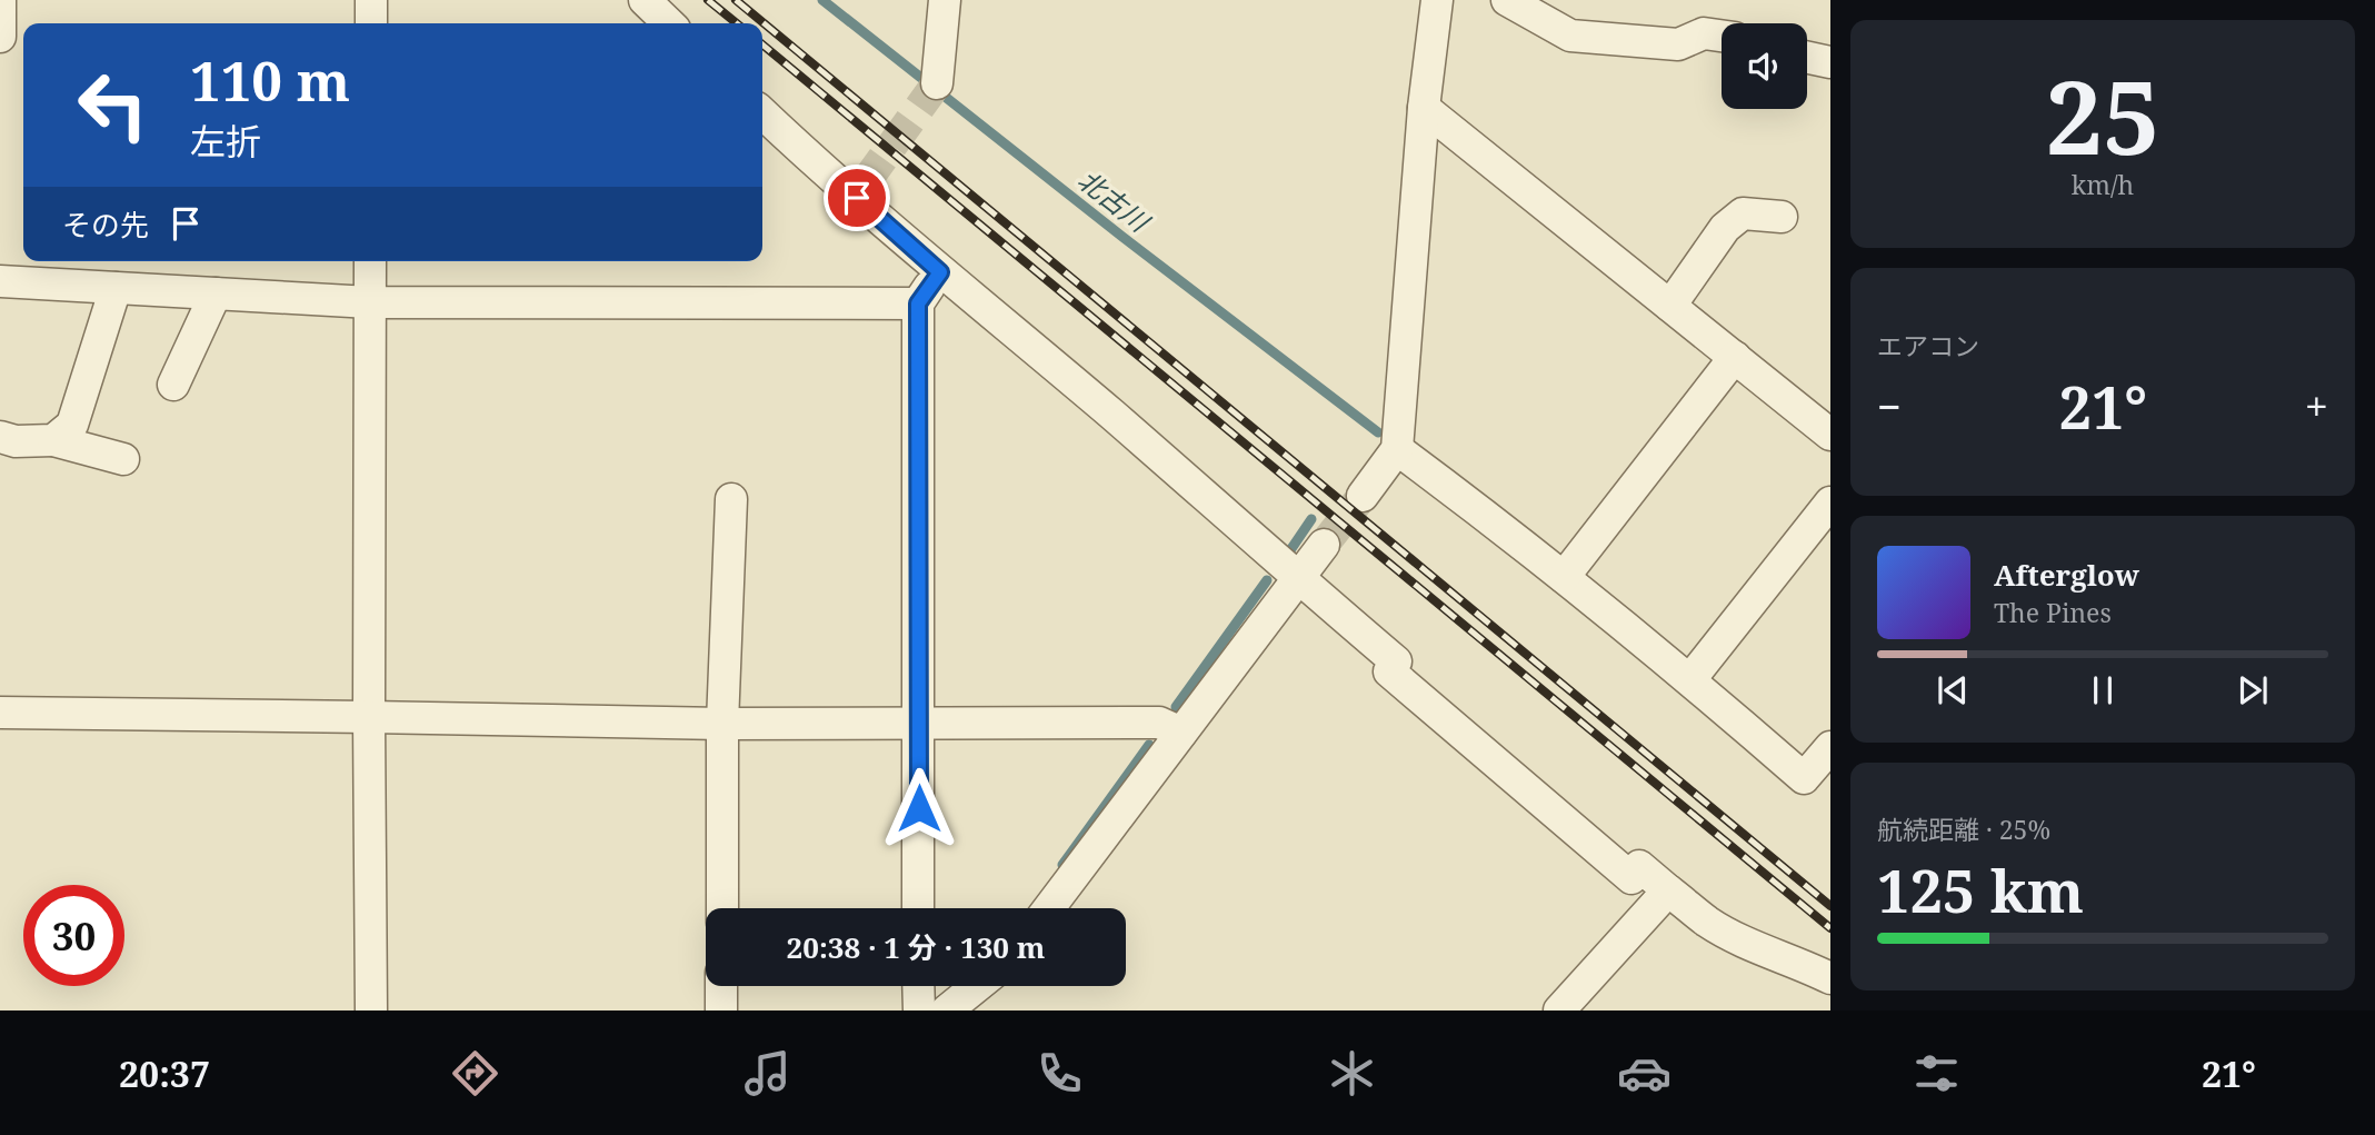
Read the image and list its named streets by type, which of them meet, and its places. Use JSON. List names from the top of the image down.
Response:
{
  "water": ["北古川"],
  "page": {
    "tile": [
      ["25", "km/h"],
      "エアコン",
      ["航続距離 · 25%", "125 km"]
    ],
    "turn": ["110 m", "左折"],
    "then": "その先",
    "heat": ["−", "21°", "+"],
    "song": ["Afterglow", "The Pines"],
    "limit": "30",
    "trip": "20:38 · 1 分 · 130 m",
    "tabs": ["20:37", "21°"]
  }
}
